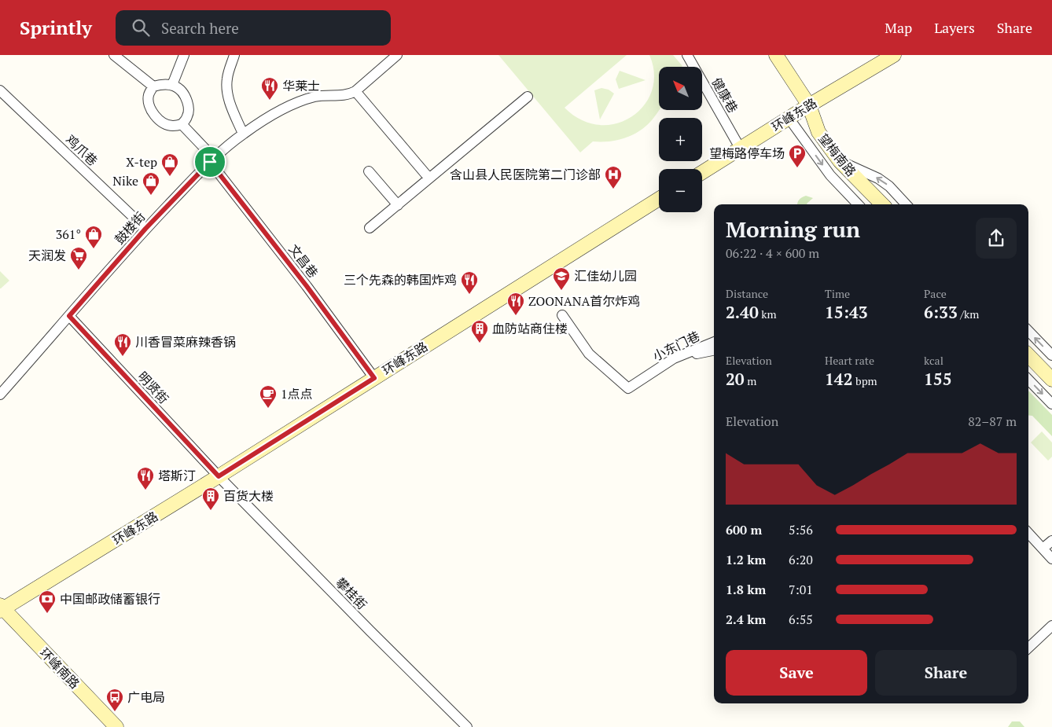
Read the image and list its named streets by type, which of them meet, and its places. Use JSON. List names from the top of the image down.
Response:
{
  "streets": {
    "main road": ["环峰东路", "望梅南路", "环峰南路"],
    "street": [
      "健康巷",
      "鸡爪巷",
      "鼓楼街",
      "文昌巷",
      "小东门巷",
      "明贤街",
      "攀桂街"
    ]
  },
  "crossings": [
    ["健康巷", "环峰东路"],
    ["环峰东路", "望梅南路"],
    ["环峰东路", "文昌巷"],
    ["环峰东路", "明贤街"],
    ["环峰东路", "攀桂街"],
    ["环峰东路", "环峰南路"],
    ["鸡爪巷", "鼓楼街"],
    ["鼓楼街", "文昌巷"],
    ["鼓楼街", "明贤街"],
    ["明贤街", "攀桂街"]
  ],
  "places": {
    "restaurant": [
      "华莱士",
      "三个先森的韩国炸鸡",
      "ZOONANA首尔炸鸡",
      "川香冒菜麻辣香锅",
      "塔斯汀"
    ],
    "parking": ["望梅路停车场"],
    "shop": ["X-tep", "Nike", "361°"],
    "hospital": ["含山县人民医院第二门诊部"],
    "supermarket": ["天润发"],
    "school or university": ["汇佳幼儿园"],
    "building": ["血防站商住楼", "百货大楼"],
    "cafe": ["1点点"],
    "bank": ["中国邮政储蓄银行"],
    "bus stop": ["广电局"]
  },
  "north": "top left",
  "page": {
    "header": "Sprintly",
    "search": "Search here",
    "nav": ["Map", "Layers", "Share"],
    "map_buttons": ["+", "−"],
    "heading": ["Morning run", "06:22 · 4 × 600 m"],
    "stats": [
      ["Distance", "2.40 km"],
      ["Time", "15:43"],
      ["Pace", "6:33 /km"],
      ["Elevation", "20 m"],
      ["Heart rate", "142 bpm"],
      ["kcal", "155"]
    ],
    "chart": ["Elevation", "82–87 m"],
    "list": [
      {
        "name": "600 m",
        "note": "5:56"
      },
      {
        "name": "1.2 km",
        "note": "6:20"
      },
      {
        "name": "1.8 km",
        "note": "7:01"
      },
      {
        "name": "2.4 km",
        "note": "6:55"
      }
    ],
    "buttons": ["Save", "Share"]
  }
}
